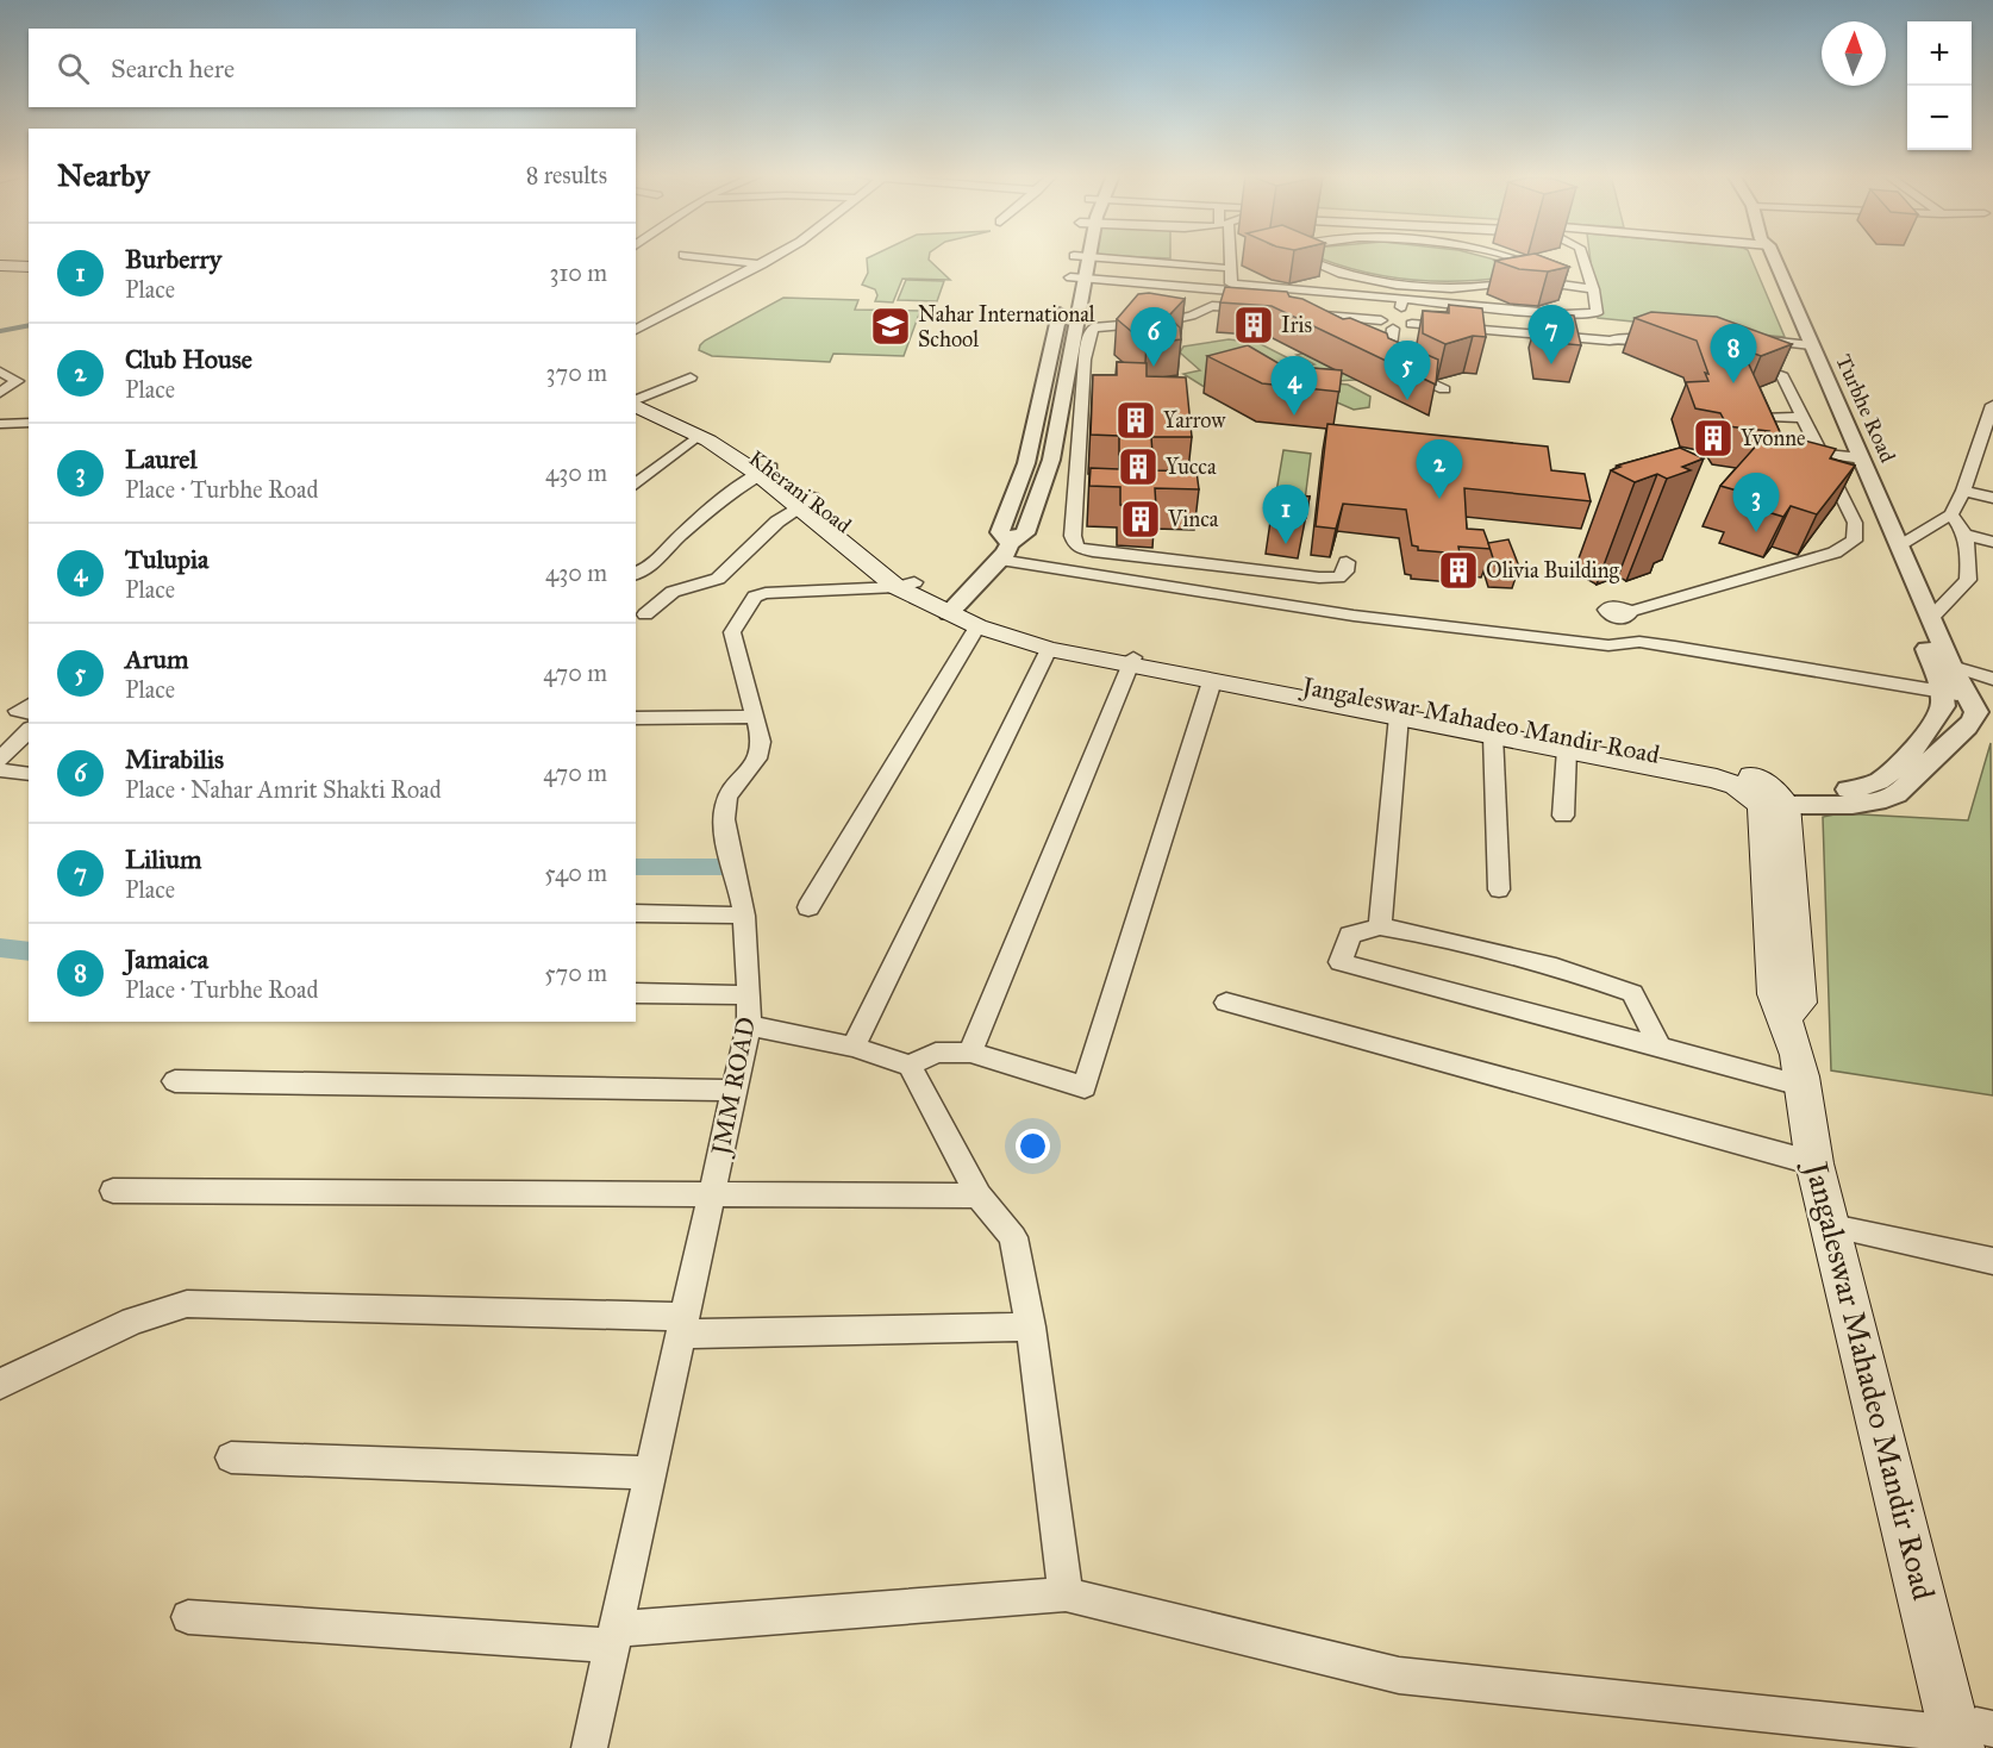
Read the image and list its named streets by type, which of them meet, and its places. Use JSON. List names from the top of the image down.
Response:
{
  "streets": {
    "main road": ["Kherani Road", "Jangaleswar Mahadeo Mandir Road"],
    "street": ["Turbhe Road", "JMM ROAD"]
  },
  "crossings": [
    ["Kherani Road", "Jangaleswar Mahadeo Mandir Road"],
    ["Kherani Road", "JMM ROAD"]
  ],
  "places": {
    "building": [
      "Iris",
      "Yarrow",
      "Yvonne",
      "Yucca",
      "Vinca",
      "Olivia Building"
    ],
    "school or university": ["Nahar International School"]
  },
  "north": "top",
  "page": {
    "map_buttons": ["+", "−"],
    "search": "Search here",
    "heading": ["Nearby", "8 results"],
    "list": [
      {
        "mark": "1",
        "name": "Burberry",
        "note": "Place",
        "value": "310 m"
      },
      {
        "mark": "2",
        "name": "Club House",
        "note": "Place",
        "value": "370 m"
      },
      {
        "mark": "3",
        "name": "Laurel",
        "note": "Place · Turbhe Road",
        "value": "430 m"
      },
      {
        "mark": "4",
        "name": "Tulupia",
        "note": "Place",
        "value": "430 m"
      },
      {
        "mark": "5",
        "name": "Arum",
        "note": "Place",
        "value": "470 m"
      },
      {
        "mark": "6",
        "name": "Mirabilis",
        "note": "Place · Nahar Amrit Shakti Road",
        "value": "470 m"
      },
      {
        "mark": "7",
        "name": "Lilium",
        "note": "Place",
        "value": "540 m"
      },
      {
        "mark": "8",
        "name": "Jamaica",
        "note": "Place · Turbhe Road",
        "value": "570 m"
      }
    ],
    "pins": [
      "7",
      "6",
      "8",
      "5",
      "4",
      "2",
      "3",
      "1"
    ]
  }
}
